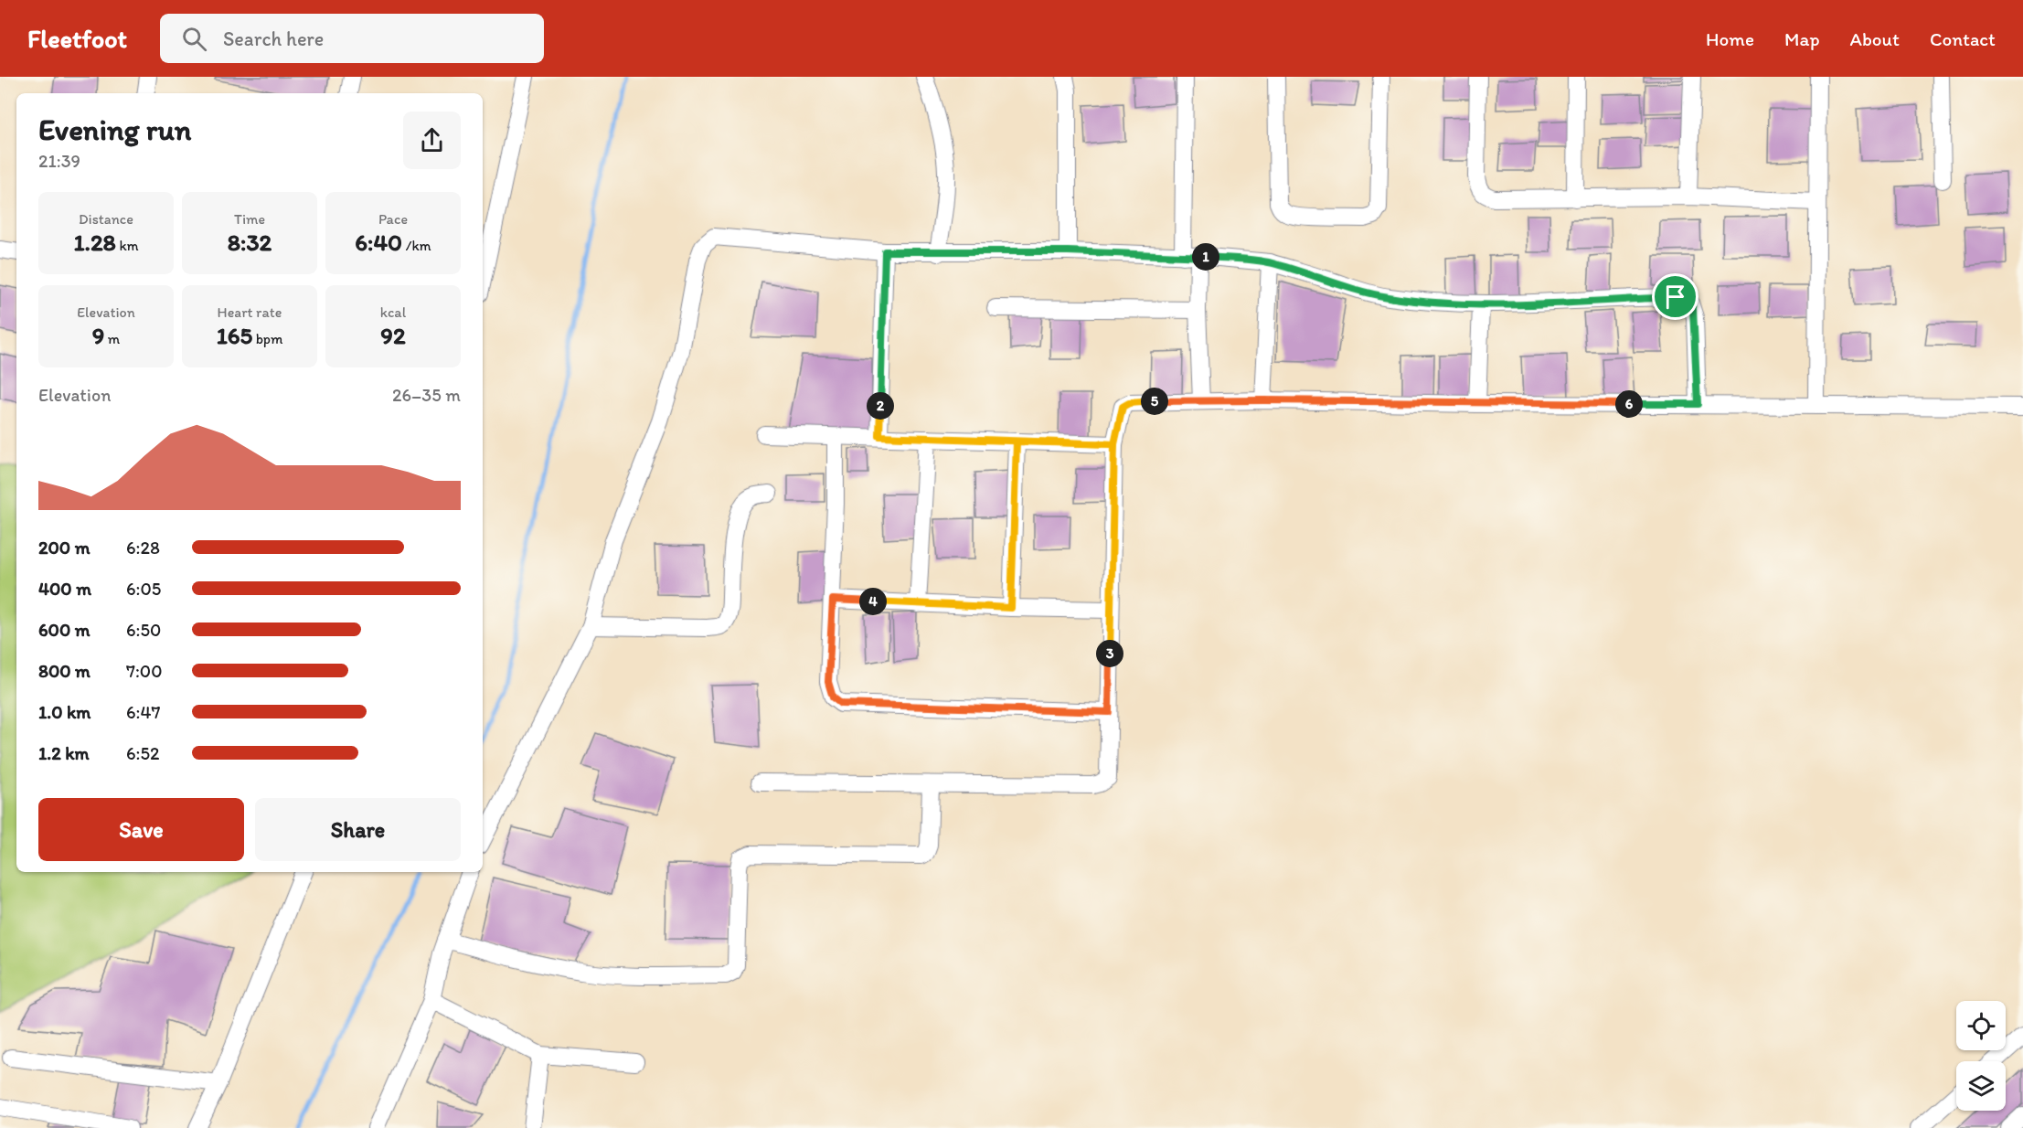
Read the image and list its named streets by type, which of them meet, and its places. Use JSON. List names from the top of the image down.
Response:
{
  "page": {
    "header": "Fleetfoot",
    "search": "Search here",
    "nav": [
      "Home",
      "Map",
      "About",
      "Contact"
    ],
    "heading": ["Evening run", "21:39"],
    "stats": [
      ["Distance", "1.28 km"],
      ["Time", "8:32"],
      ["Pace", "6:40 /km"],
      ["Elevation", "9 m"],
      ["Heart rate", "165 bpm"],
      ["kcal", "92"]
    ],
    "pins": [
      "1",
      "5",
      "6",
      "2",
      "4",
      "3"
    ],
    "chart": ["Elevation", "26–35 m"],
    "list": [
      {
        "name": "200 m",
        "note": "6:28"
      },
      {
        "name": "400 m",
        "note": "6:05"
      },
      {
        "name": "600 m",
        "note": "6:50"
      },
      {
        "name": "800 m",
        "note": "7:00"
      },
      {
        "name": "1.0 km",
        "note": "6:47"
      },
      {
        "name": "1.2 km",
        "note": "6:52"
      }
    ],
    "buttons": ["Save", "Share"]
  }
}
